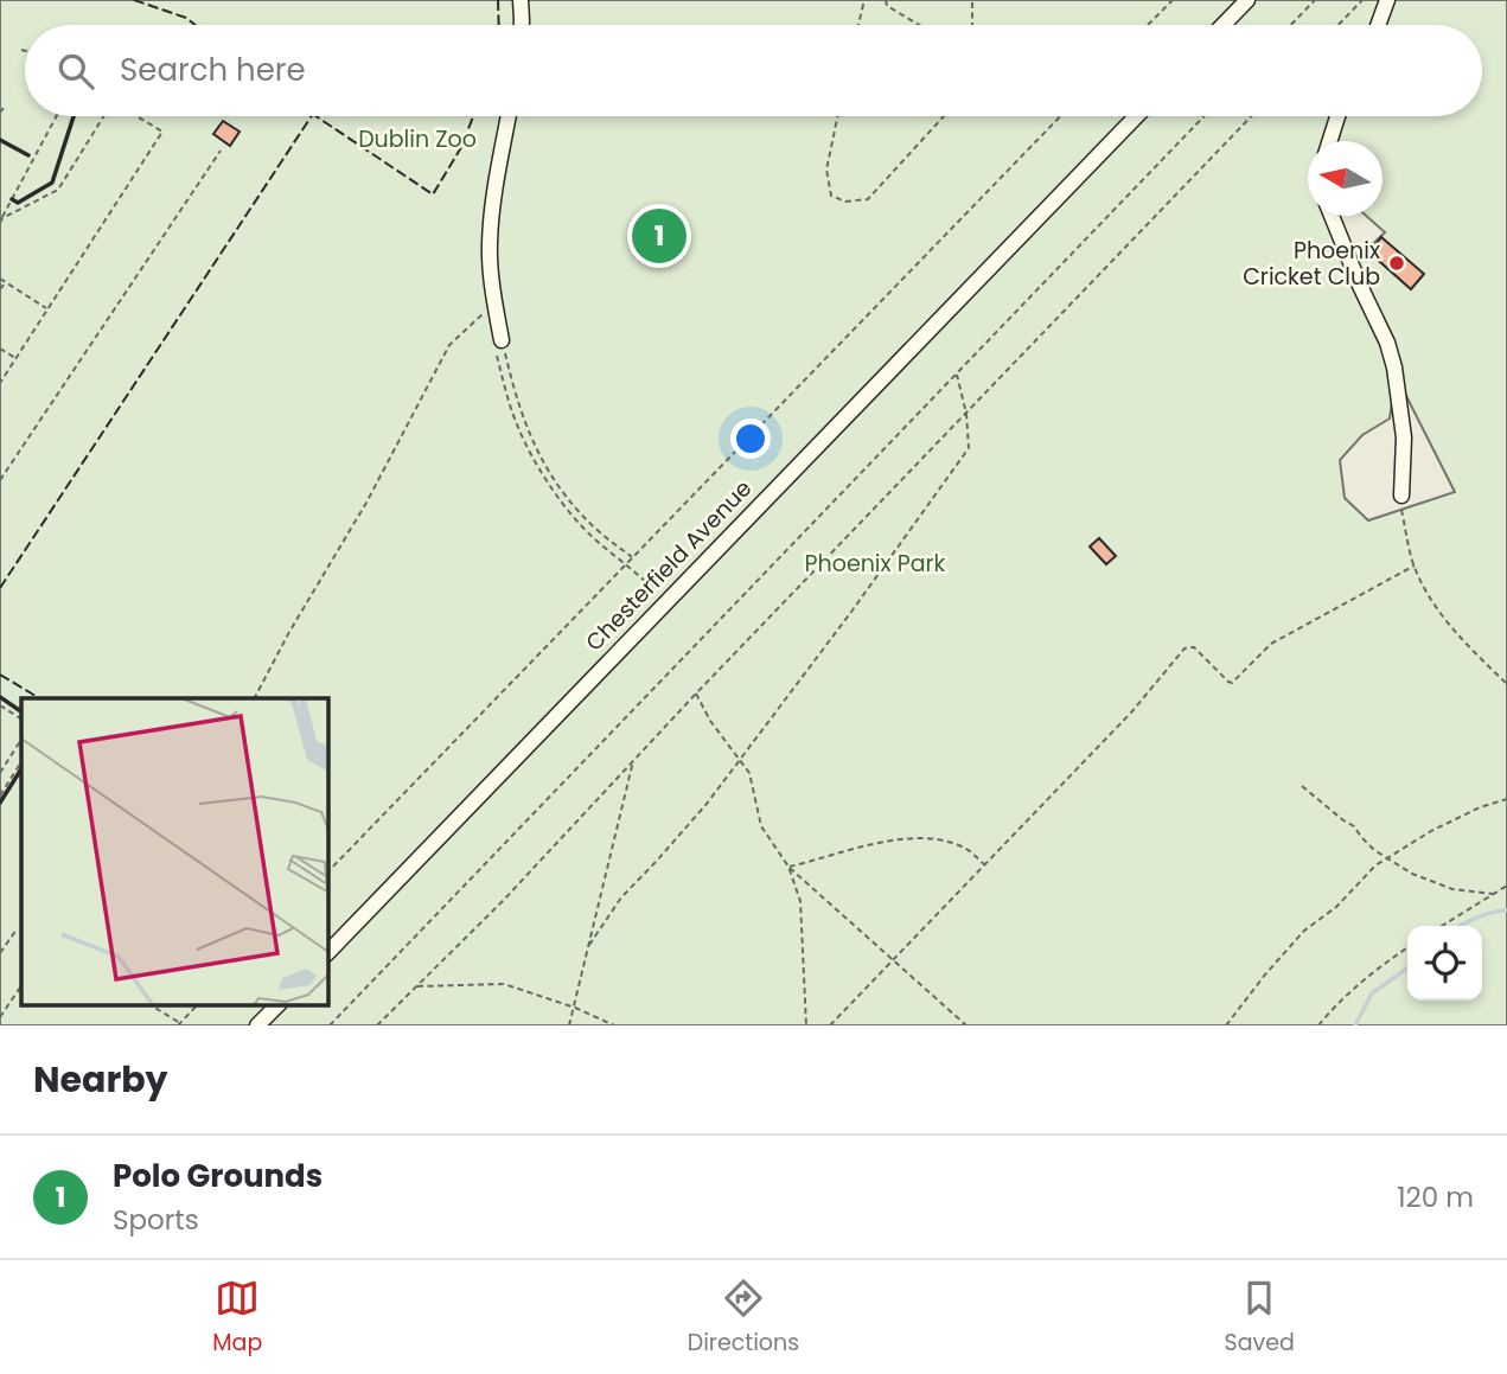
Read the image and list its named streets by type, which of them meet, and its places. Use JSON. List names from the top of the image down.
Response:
{
  "streets": {
    "street": ["Chesterfield Avenue"]
  },
  "parks": ["Dublin Zoo", "Phoenix Park"],
  "places": ["Phoenix Cricket Club"],
  "north": "left",
  "page": {
    "search": "Search here",
    "pins": "1",
    "heading": "Nearby",
    "list": [
      {
        "mark": "1",
        "name": "Polo Grounds",
        "note": "Sports",
        "value": "120 m"
      }
    ],
    "nav": ["Map", "Directions", "Saved"]
  }
}
